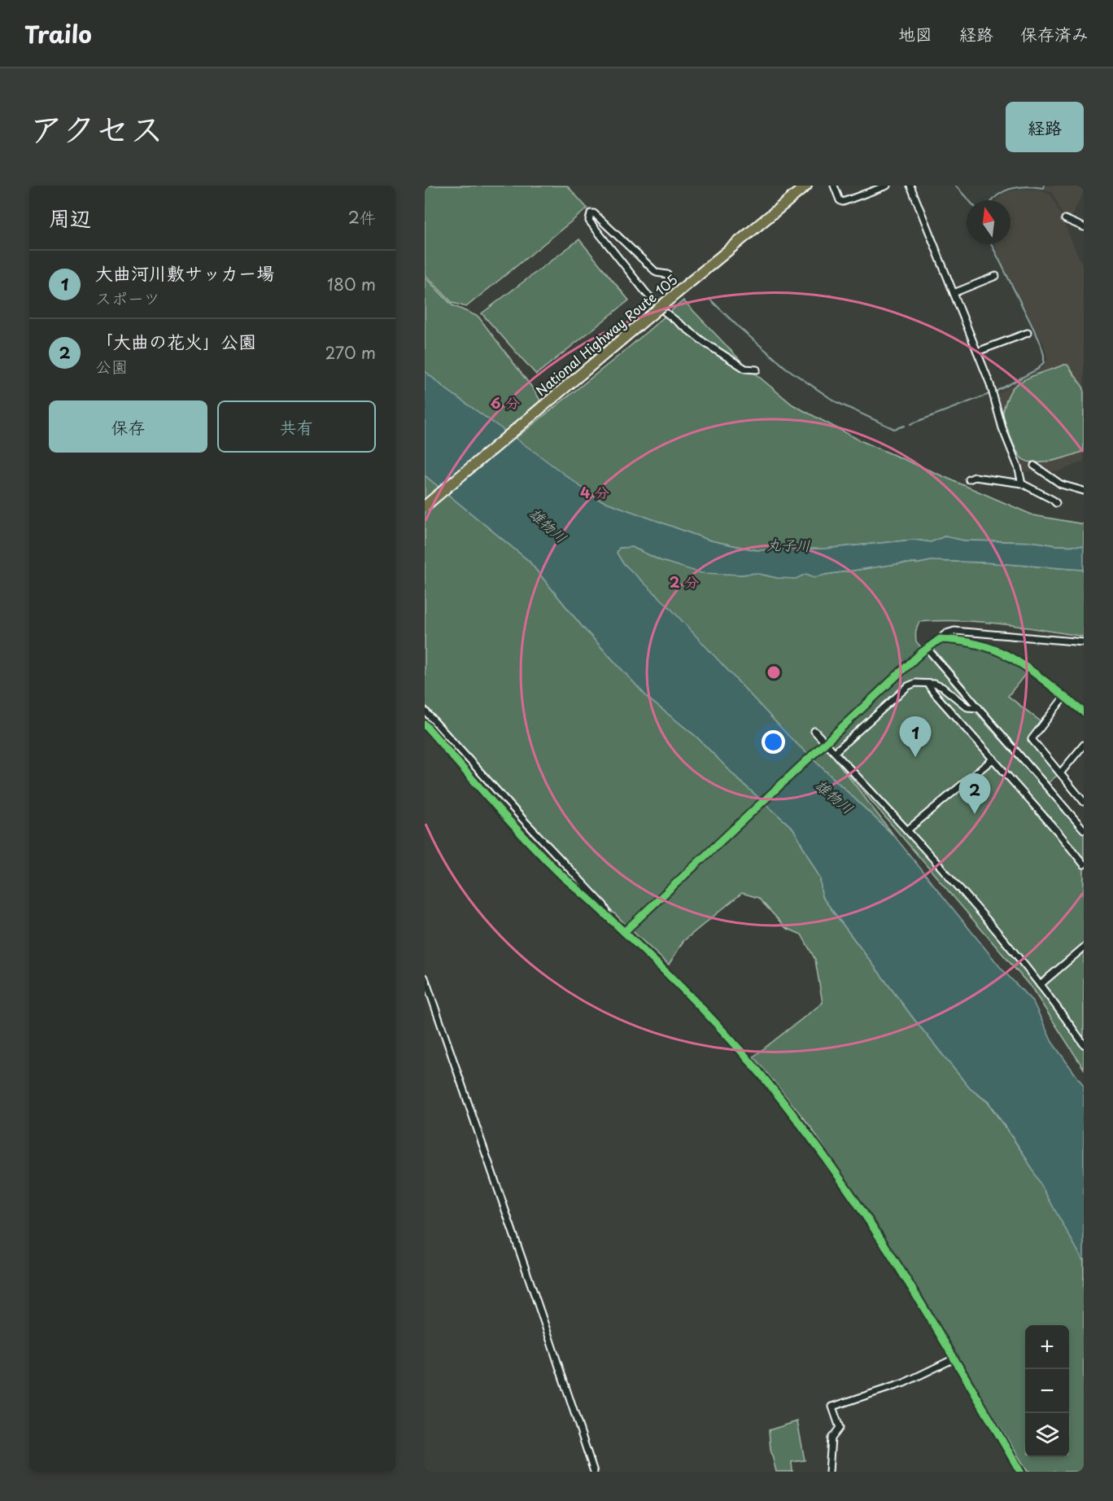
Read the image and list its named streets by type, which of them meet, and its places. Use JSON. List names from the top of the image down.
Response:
{
  "streets": {
    "highway": ["National Highway Route 105"]
  },
  "water": ["雄物川", "丸子川"],
  "north": "top",
  "page": {
    "header": "Trailo",
    "nav": ["地図", "経路", "保存済み"],
    "title": "アクセス",
    "buttons": [
      "経路",
      ["保存", "共有"]
    ],
    "heading": ["周辺", "2件"],
    "list": [
      {
        "mark": "1",
        "name": "大曲河川敷サッカー場",
        "note": "スポーツ",
        "value": "180 m"
      },
      {
        "mark": "2",
        "name": "「大曲の花火」公園",
        "note": "公園",
        "value": "270 m"
      }
    ],
    "pins": ["1", "2"],
    "map_buttons": ["+", "−"]
  },
  "rings": ["6 分", "4 分", "2 分"]
}
